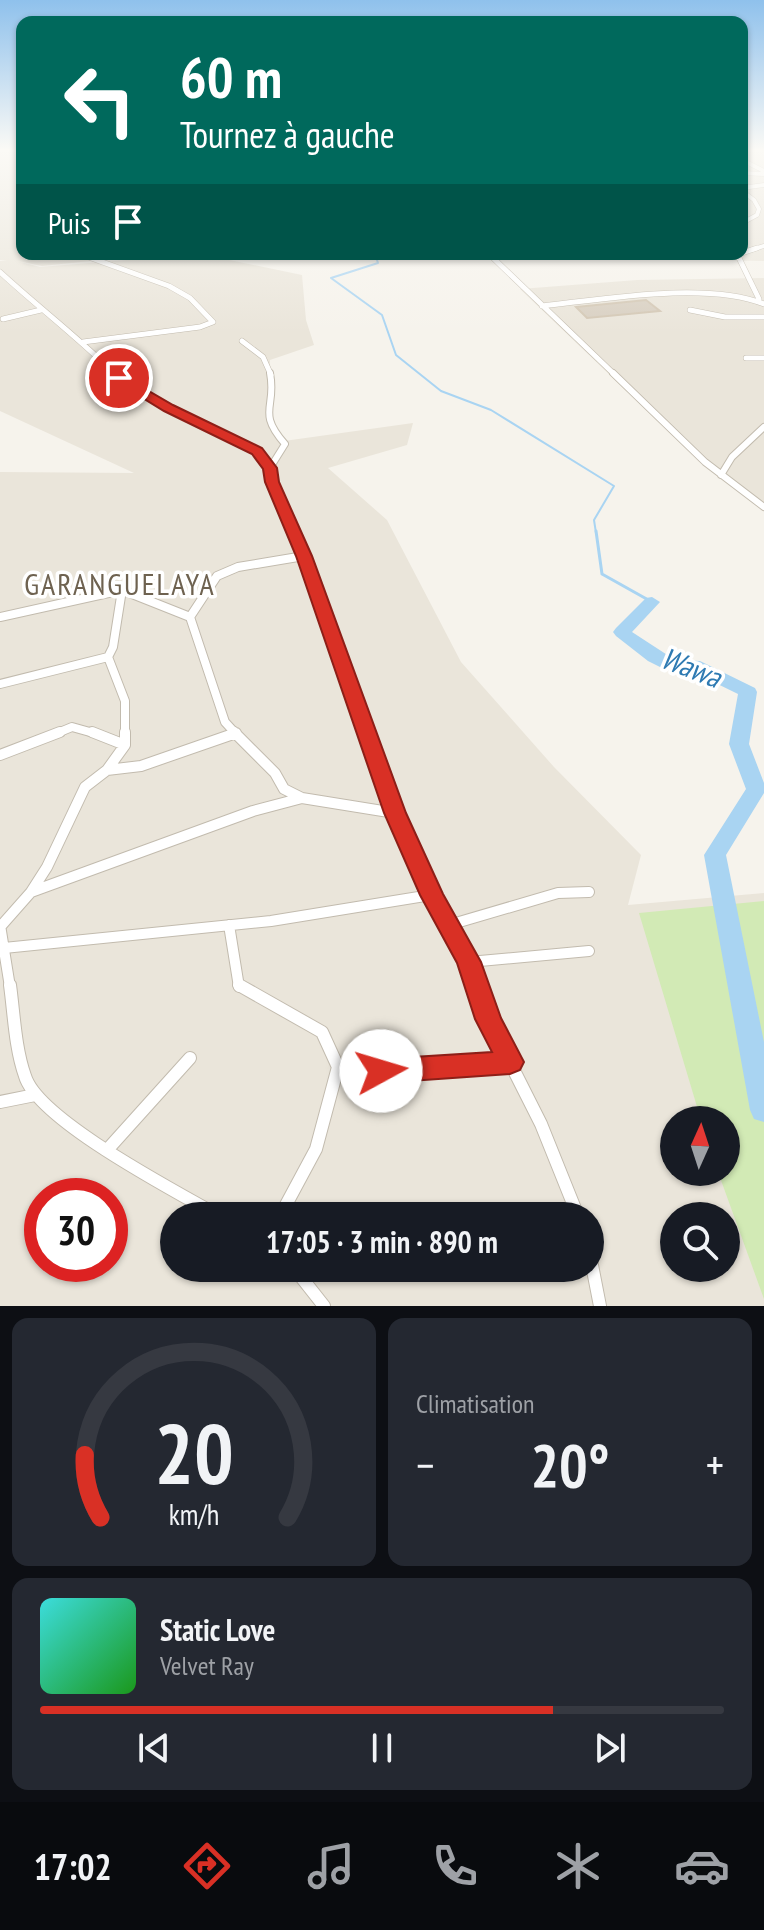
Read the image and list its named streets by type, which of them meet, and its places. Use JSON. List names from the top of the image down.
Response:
{
  "districts": ["GARANGUELAYA"],
  "water": ["Wawa"],
  "north": "top",
  "page": {
    "turn": ["60 m", "Tournez à gauche"],
    "then": "Puis",
    "limit": "30",
    "trip": "17:05 · 3 min · 890 m",
    "tile": "Climatisation",
    "heat": ["−", "20°", "+"],
    "song": ["Static Love", "Velvet Ray"],
    "tabs": "17:02",
    "gauge": ["20", "km/h"]
  }
}
